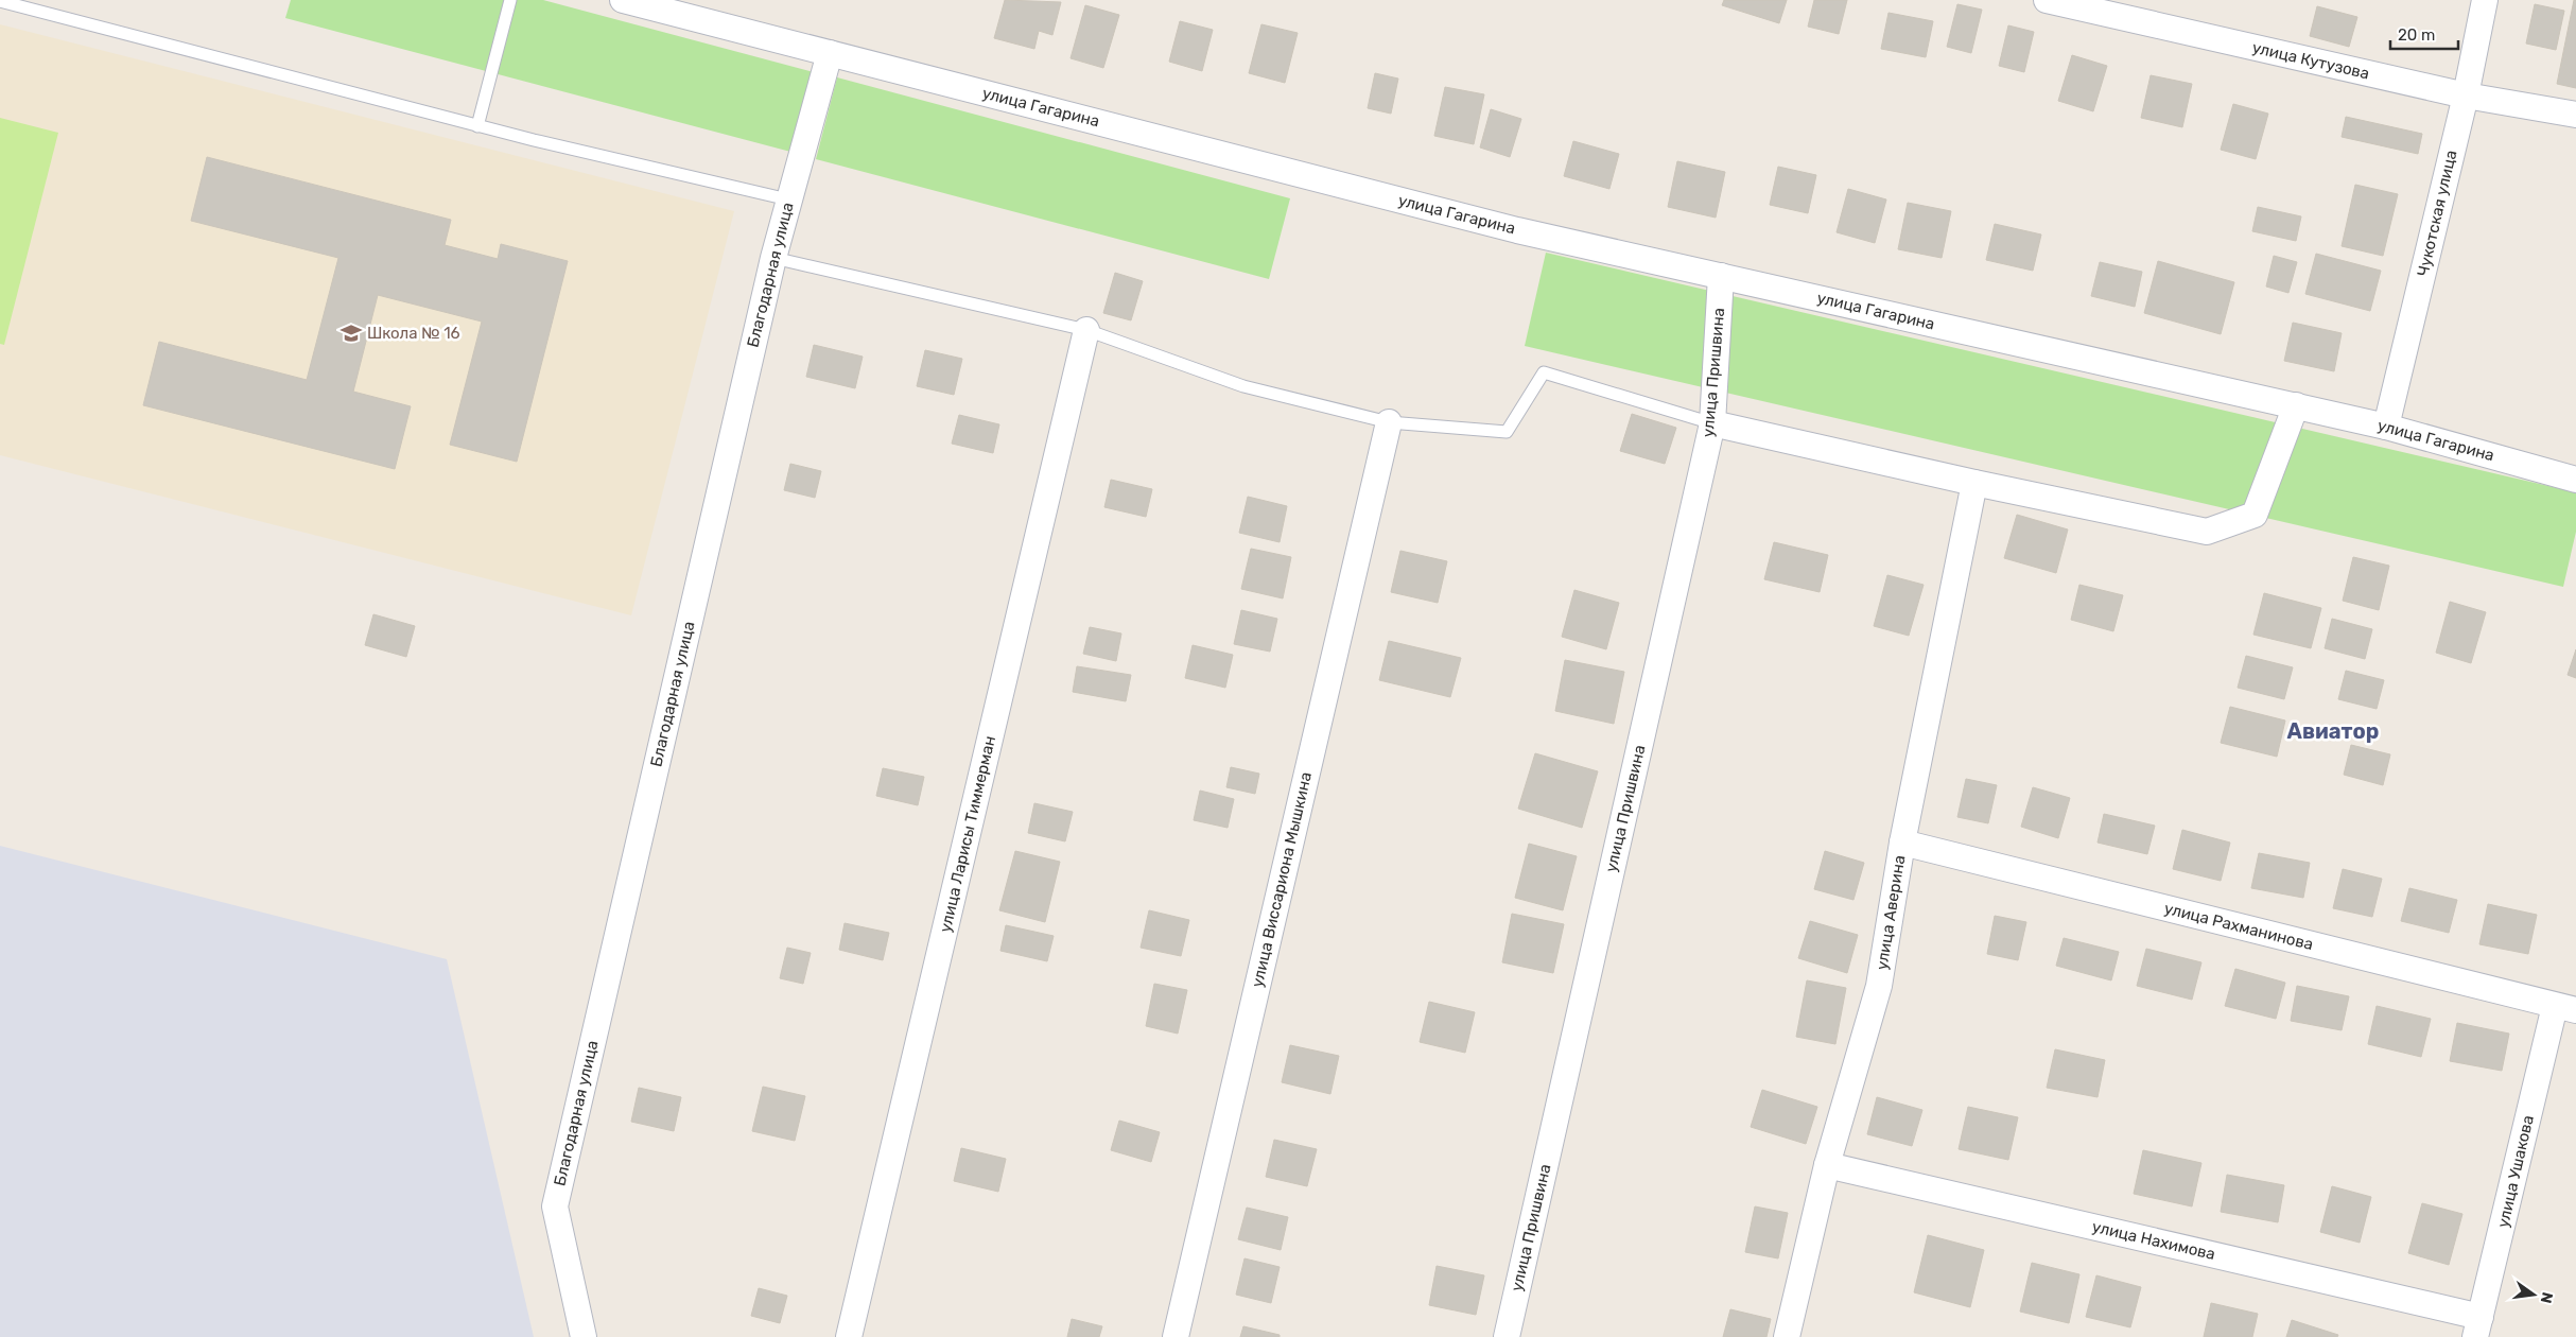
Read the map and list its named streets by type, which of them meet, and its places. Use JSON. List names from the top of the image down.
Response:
{
  "streets": {
    "street": [
      "улица Кутузова",
      "улица Гагарина",
      "Чукотская улица",
      "Благодарная улица",
      "улица Пришвина",
      "улица Ларисы Тиммерман",
      "улица Виссариона Мышкина",
      "улица Аверина",
      "улица Рахманинова",
      "улица Ушакова",
      "улица Нахимова"
    ]
  },
  "crossings": [
    ["улица Кутузова", "Чукотская улица"],
    ["улица Гагарина", "Чукотская улица"],
    ["улица Гагарина", "Благодарная улица"],
    ["улица Гагарина", "улица Пришвина"],
    ["улица Аверина", "улица Рахманинова"],
    ["улица Аверина", "улица Нахимова"],
    ["улица Рахманинова", "улица Ушакова"],
    ["улица Ушакова", "улица Нахимова"]
  ],
  "districts": ["Авиатор"],
  "places": {
    "school or university": ["Школа № 16"]
  },
  "scale_bar": "20 m",
  "north": "right"
}
